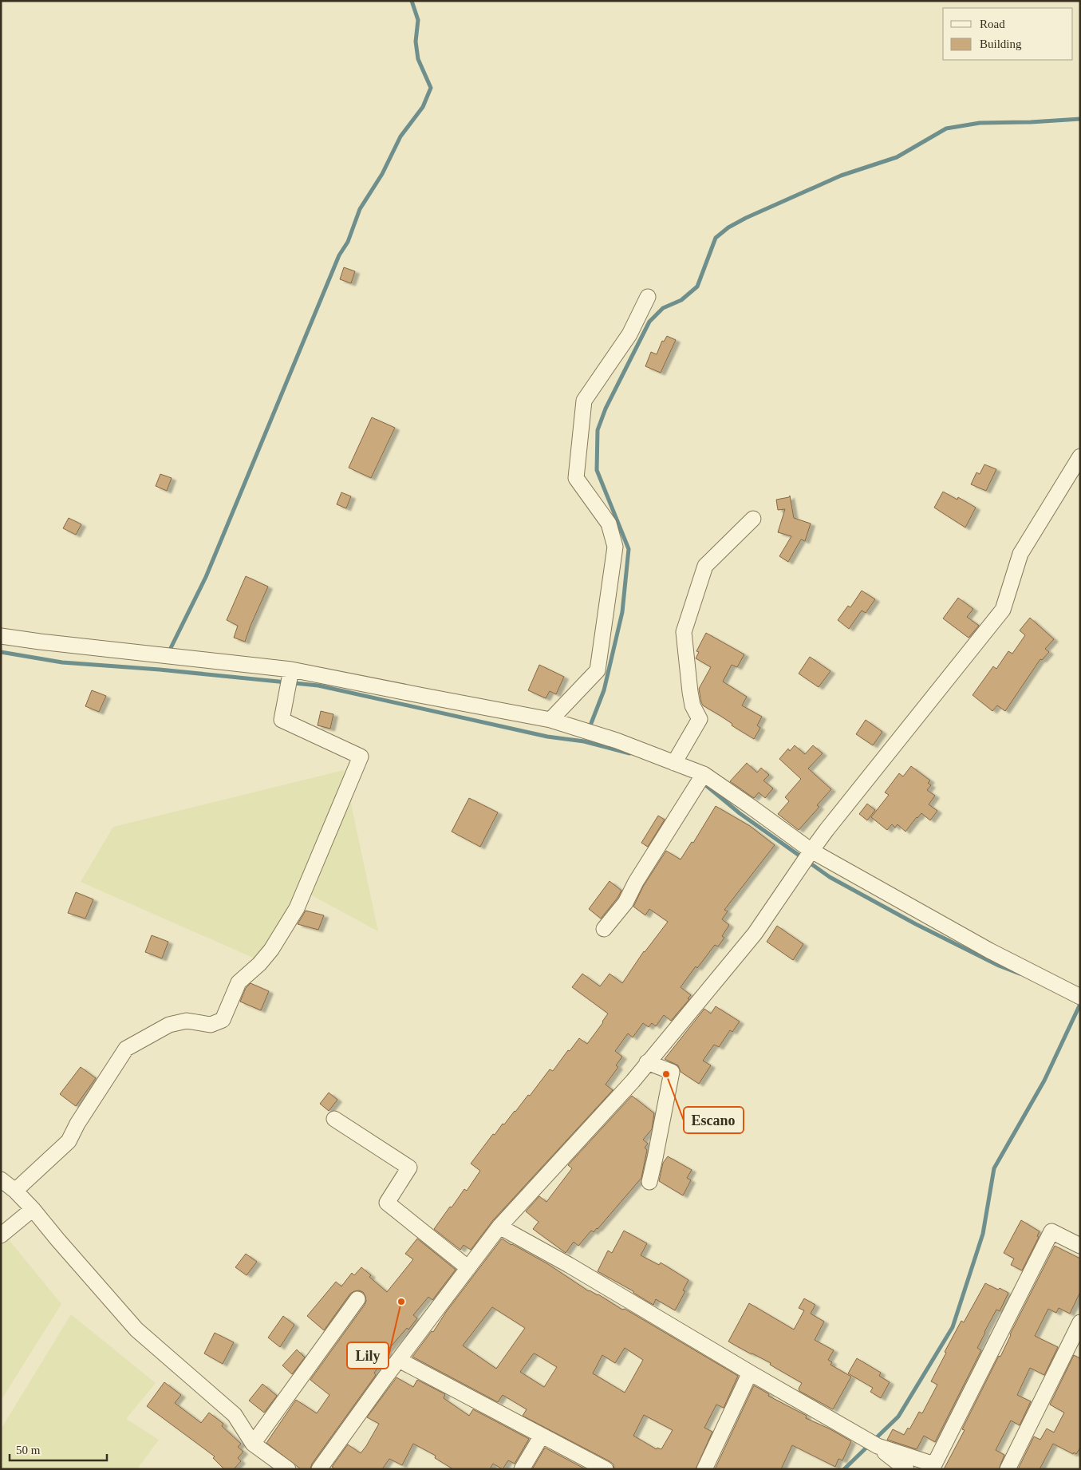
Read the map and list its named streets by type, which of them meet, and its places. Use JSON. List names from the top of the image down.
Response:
{
  "places": ["Escano", "Lily"],
  "legend": ["Road", "Building"],
  "scale_bar": "50 m"
}
